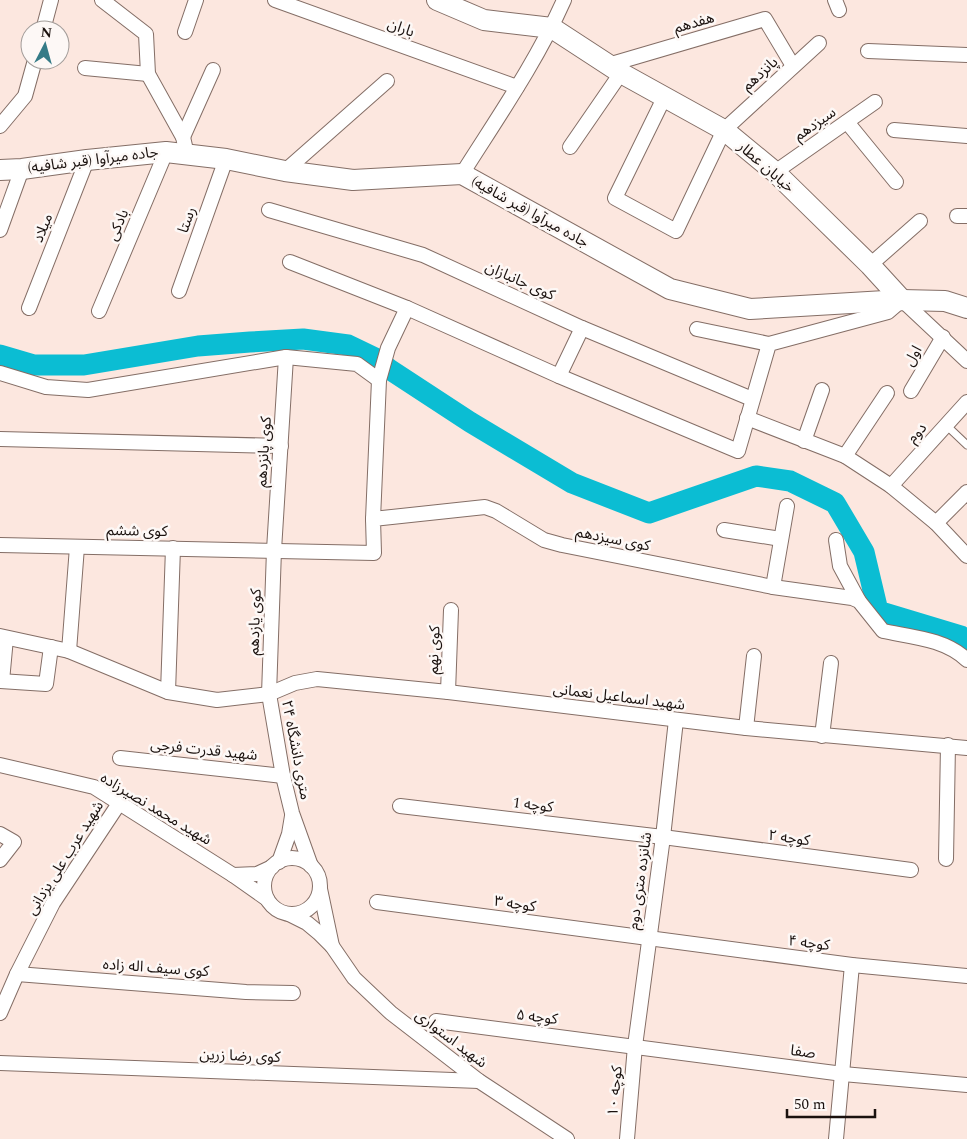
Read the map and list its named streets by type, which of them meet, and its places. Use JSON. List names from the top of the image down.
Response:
{
  "streets": {
    "street": [
      "هفدهم",
      "باران",
      "پانزدهم",
      "سیزدهم",
      "جاده میرآوا (قبر شافیه)",
      "خیابان عطار",
      "رستا",
      "بادکی",
      "میلاد",
      "کوی جانبازان",
      "اول",
      "دوم",
      "کوی پانزدهم",
      "کوی ششم",
      "کوی سیزدهم",
      "کوی یازدهم",
      "کوی نهم",
      "شهید اسماعیل نعمانی",
      "شهید قدرت فرجی",
      "۲۴ متری دانشگاه",
      "کوچه 1",
      "شهید محمد نصیرزاده",
      "کوچه ۲",
      "شهید عرب علی یزدانی",
      "شانزده متری دوم",
      "کوچه ۳",
      "کوچه ۴",
      "کوی سیف اله زاده",
      "کوچه ۵",
      "شهید استواری",
      "صفا",
      "کوی رضا زرین",
      "کوچه ۱۰"
    ]
  },
  "crossings": [
    ["هفدهم", "پانزدهم"],
    ["هفدهم", "خیابان عطار"],
    ["پانزدهم", "خیابان عطار"],
    ["سیزدهم", "خیابان عطار"],
    ["جاده میرآوا (قبر شافیه)", "خیابان عطار"],
    ["جاده میرآوا (قبر شافیه)", "رستا"],
    ["جاده میرآوا (قبر شافیه)", "بادکی"],
    ["جاده میرآوا (قبر شافیه)", "میلاد"],
    ["کوی پانزدهم", "کوی ششم"],
    ["کوی پانزدهم", "کوی یازدهم"],
    ["کوی ششم", "کوی یازدهم"],
    ["کوی یازدهم", "شهید اسماعیل نعمانی"],
    ["کوی یازدهم", "۲۴ متری دانشگاه"],
    ["کوی نهم", "شهید اسماعیل نعمانی"],
    ["شهید اسماعیل نعمانی", "۲۴ متری دانشگاه"],
    ["شهید اسماعیل نعمانی", "شانزده متری دوم"],
    ["شهید قدرت فرجی", "۲۴ متری دانشگاه"],
    ["۲۴ متری دانشگاه", "شهید محمد نصیرزاده"],
    ["۲۴ متری دانشگاه", "شهید استواری"],
    ["کوچه 1", "کوچه ۲"],
    ["کوچه 1", "شانزده متری دوم"],
    ["شهید محمد نصیرزاده", "شهید عرب علی یزدانی"],
    ["شهید محمد نصیرزاده", "شهید استواری"],
    ["کوچه ۲", "شانزده متری دوم"],
    ["شهید عرب علی یزدانی", "کوی سیف اله زاده"],
    ["شانزده متری دوم", "کوچه ۳"],
    ["شانزده متری دوم", "کوچه ۴"],
    ["شانزده متری دوم", "کوچه ۵"],
    ["شانزده متری دوم", "صفا"],
    ["شانزده متری دوم", "کوچه ۱۰"],
    ["کوچه ۳", "کوچه ۴"],
    ["کوچه ۵", "صفا"],
    ["کوچه ۵", "کوچه ۱۰"],
    ["شهید استواری", "کوی رضا زرین"],
    ["صفا", "کوچه ۱۰"]
  ],
  "scale_bar": "50 m",
  "north": "top"
}
